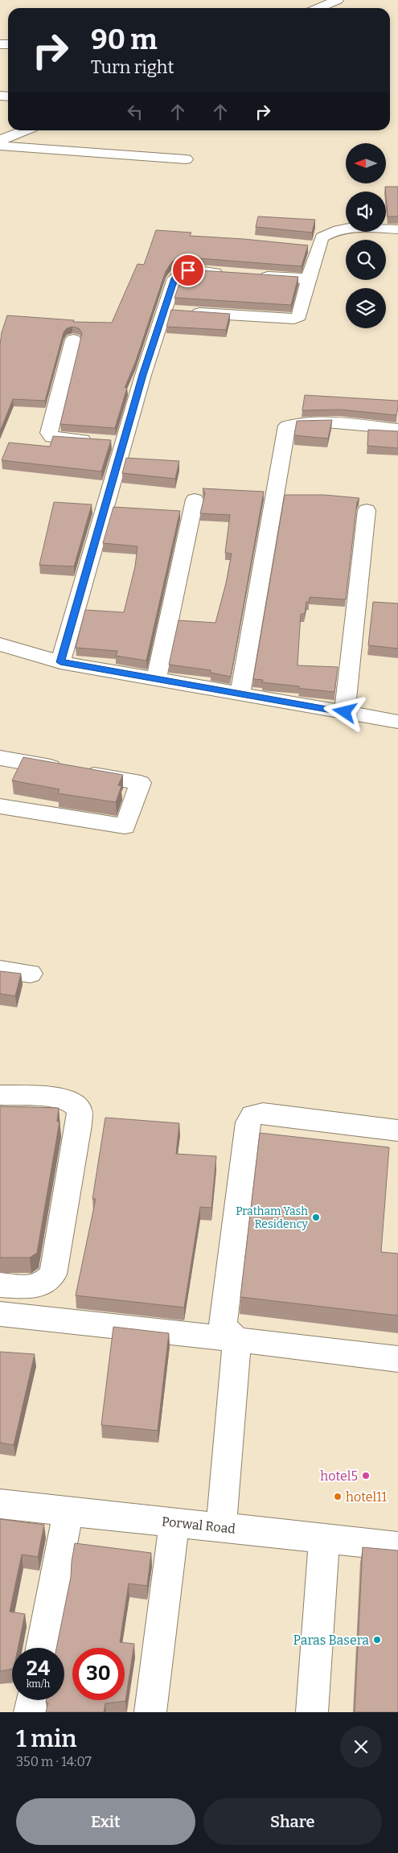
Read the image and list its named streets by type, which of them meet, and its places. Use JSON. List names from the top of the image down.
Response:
{
  "streets": {
    "street": ["Porwal Road"]
  },
  "places": [
    "Pratham Yash Residency",
    "hotel5",
    "hotel11",
    "Paras Basera"
  ],
  "north": "left",
  "page": {
    "turn": ["90 m", "Turn right"],
    "speed": "24 km/h",
    "limit": "30",
    "heading": ["1 min", "350 m · 14:07"],
    "buttons": ["Exit", "Share"]
  }
}
